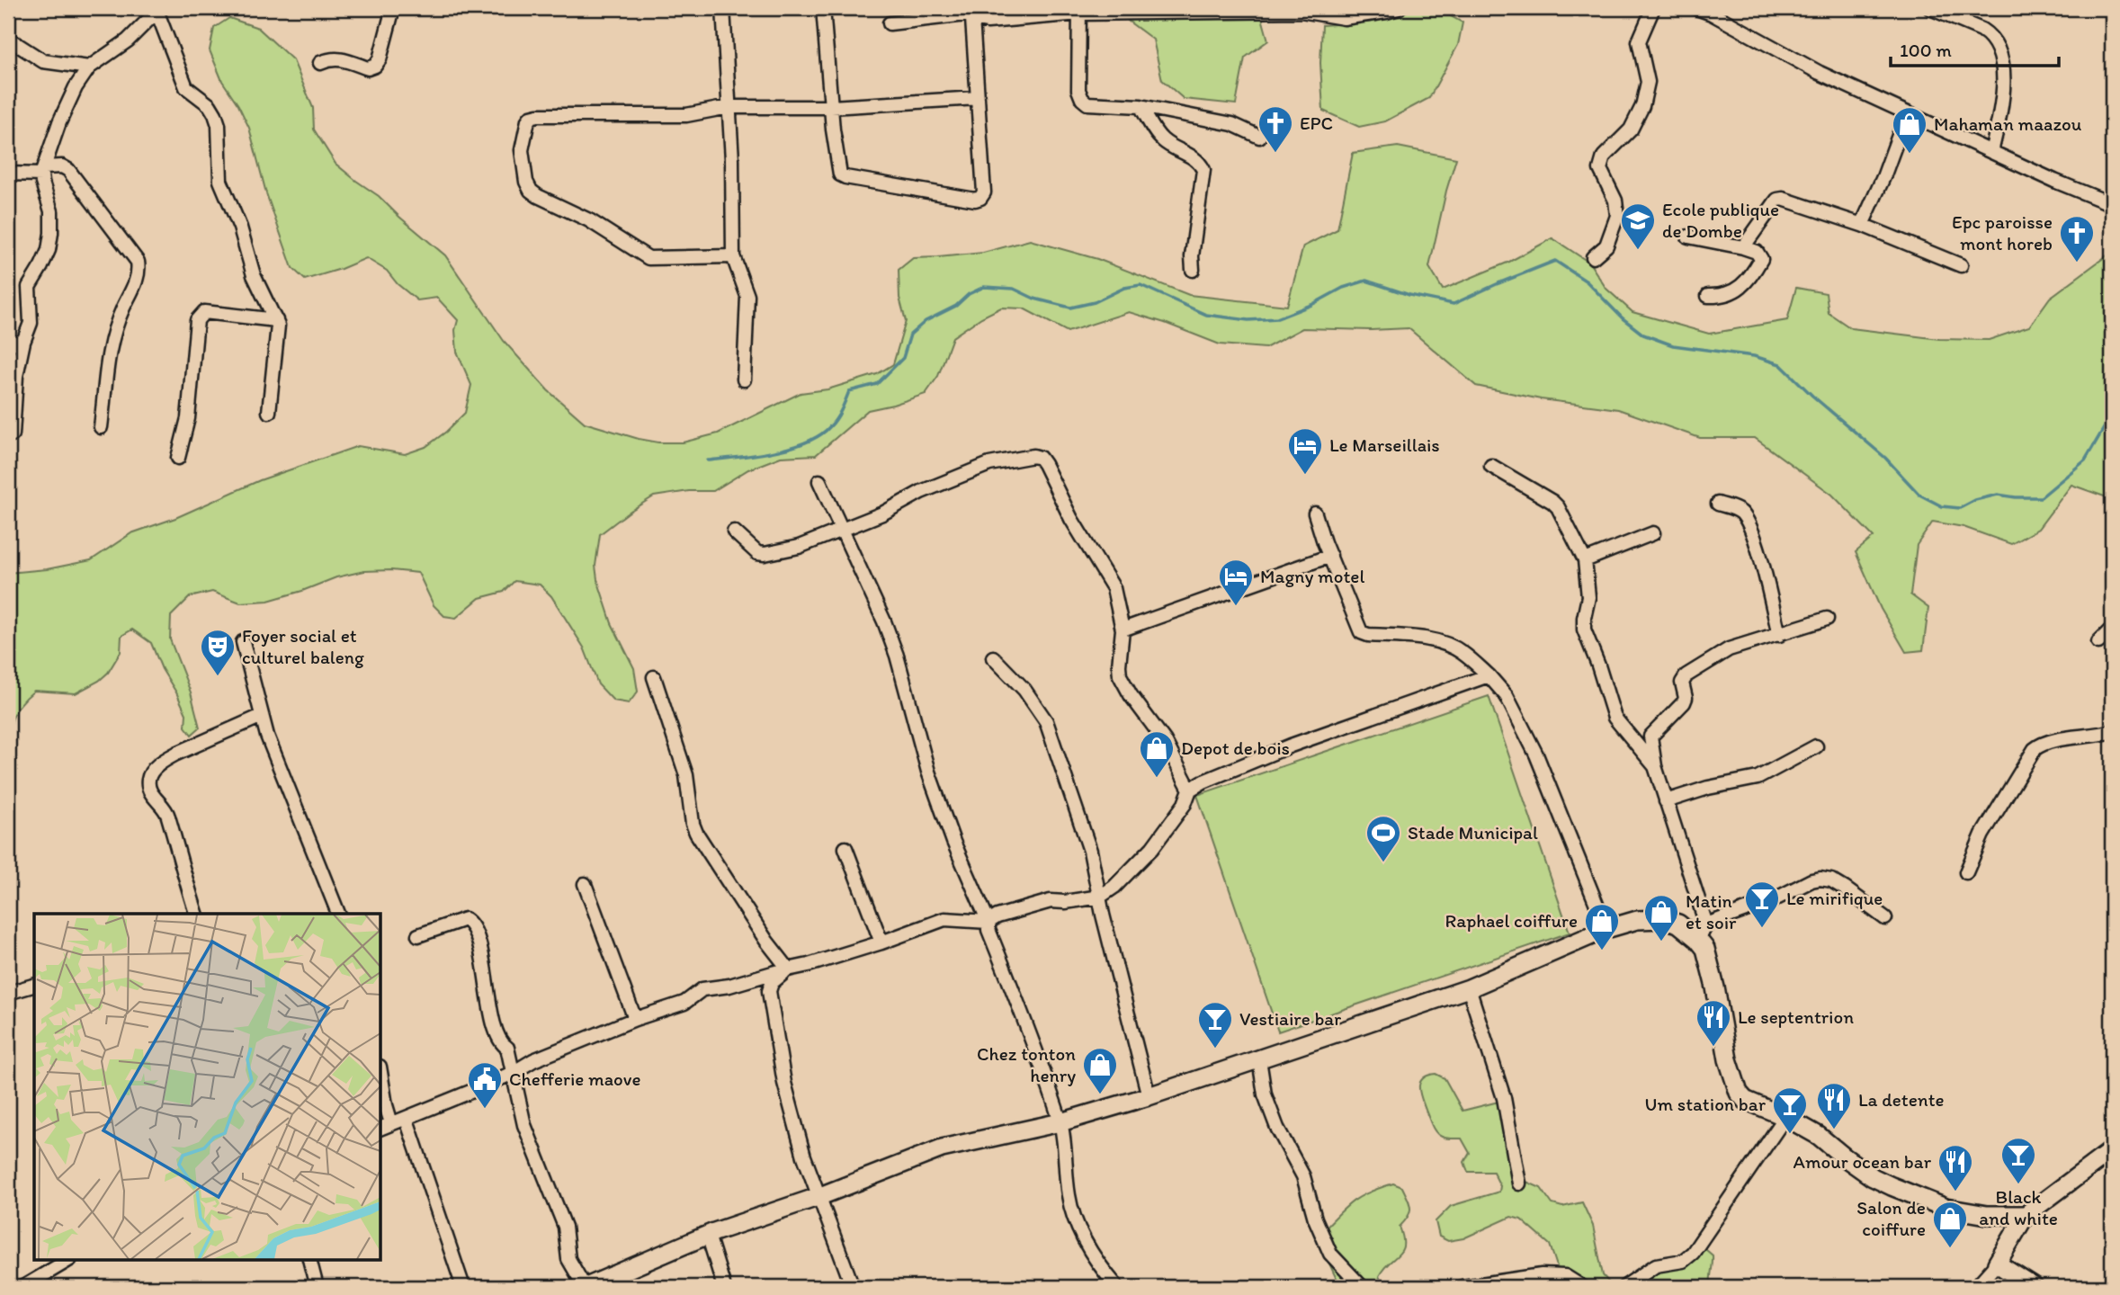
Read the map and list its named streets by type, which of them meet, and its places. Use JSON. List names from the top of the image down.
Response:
{
  "places": {
    "church": ["EPC", "Epc paroisse mont horeb"],
    "shop": [
      "Mahaman maazou",
      "Depot de bois",
      "Matin et soir",
      "Raphael coiffure",
      "Chez tonton henry",
      "Salon de coiffure"
    ],
    "school or university": ["Ecole publique de Dombe"],
    "hotel": ["Le Marseillais", "Magny motel"],
    "theatre": ["Foyer social et culturel baleng"],
    "sports": ["Stade Municipal"],
    "bar": [
      "Le mirifique",
      "Vestiaire bar",
      "Um station bar",
      "Black and white"
    ],
    "restaurant": ["Le septentrion", "La detente", "Amour ocean bar"],
    "public building": ["Chefferie maove"]
  },
  "scale_bar": "100 m"
}
